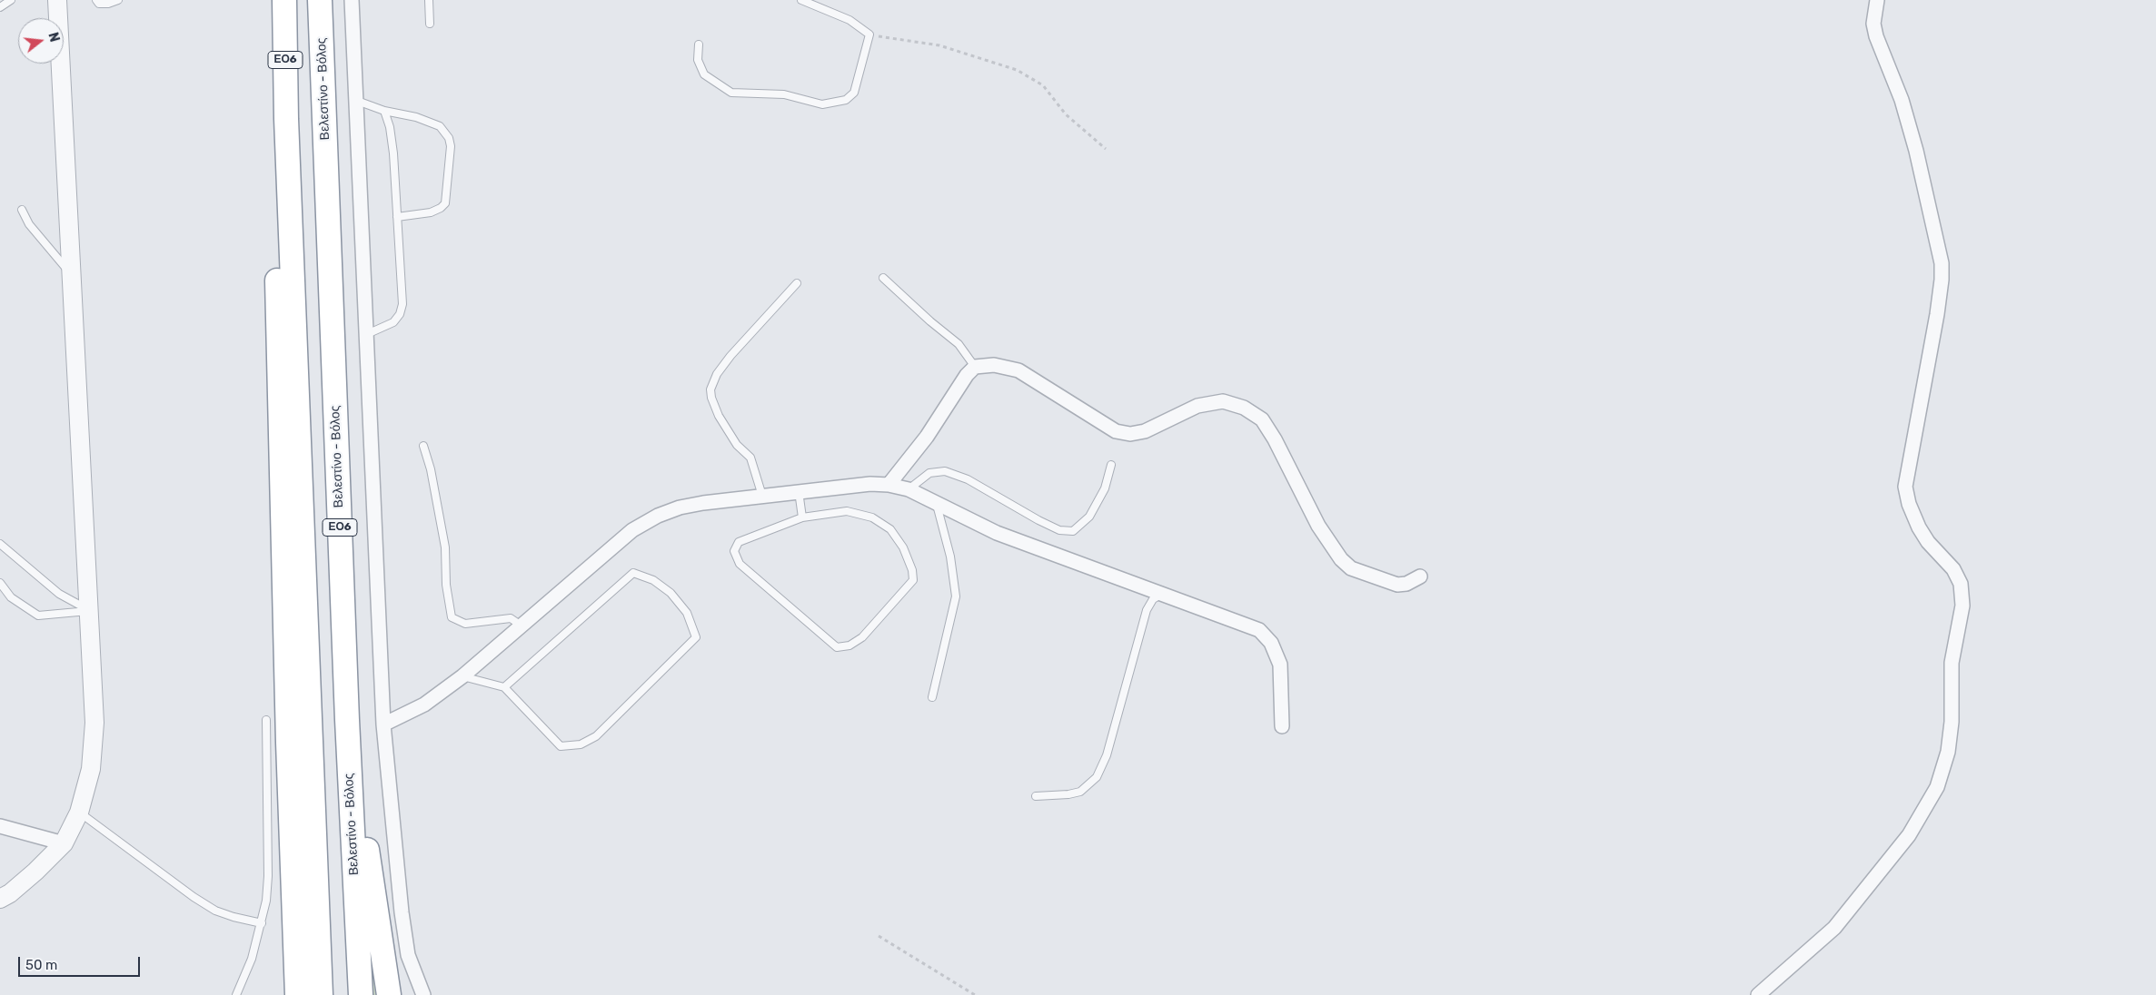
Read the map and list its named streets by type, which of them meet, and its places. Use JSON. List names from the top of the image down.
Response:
{
  "streets": {
    "highway": ["ΕΟ6", "Βελεστίνο - Βόλος"]
  },
  "scale_bar": "50 m",
  "north": "right"
}
